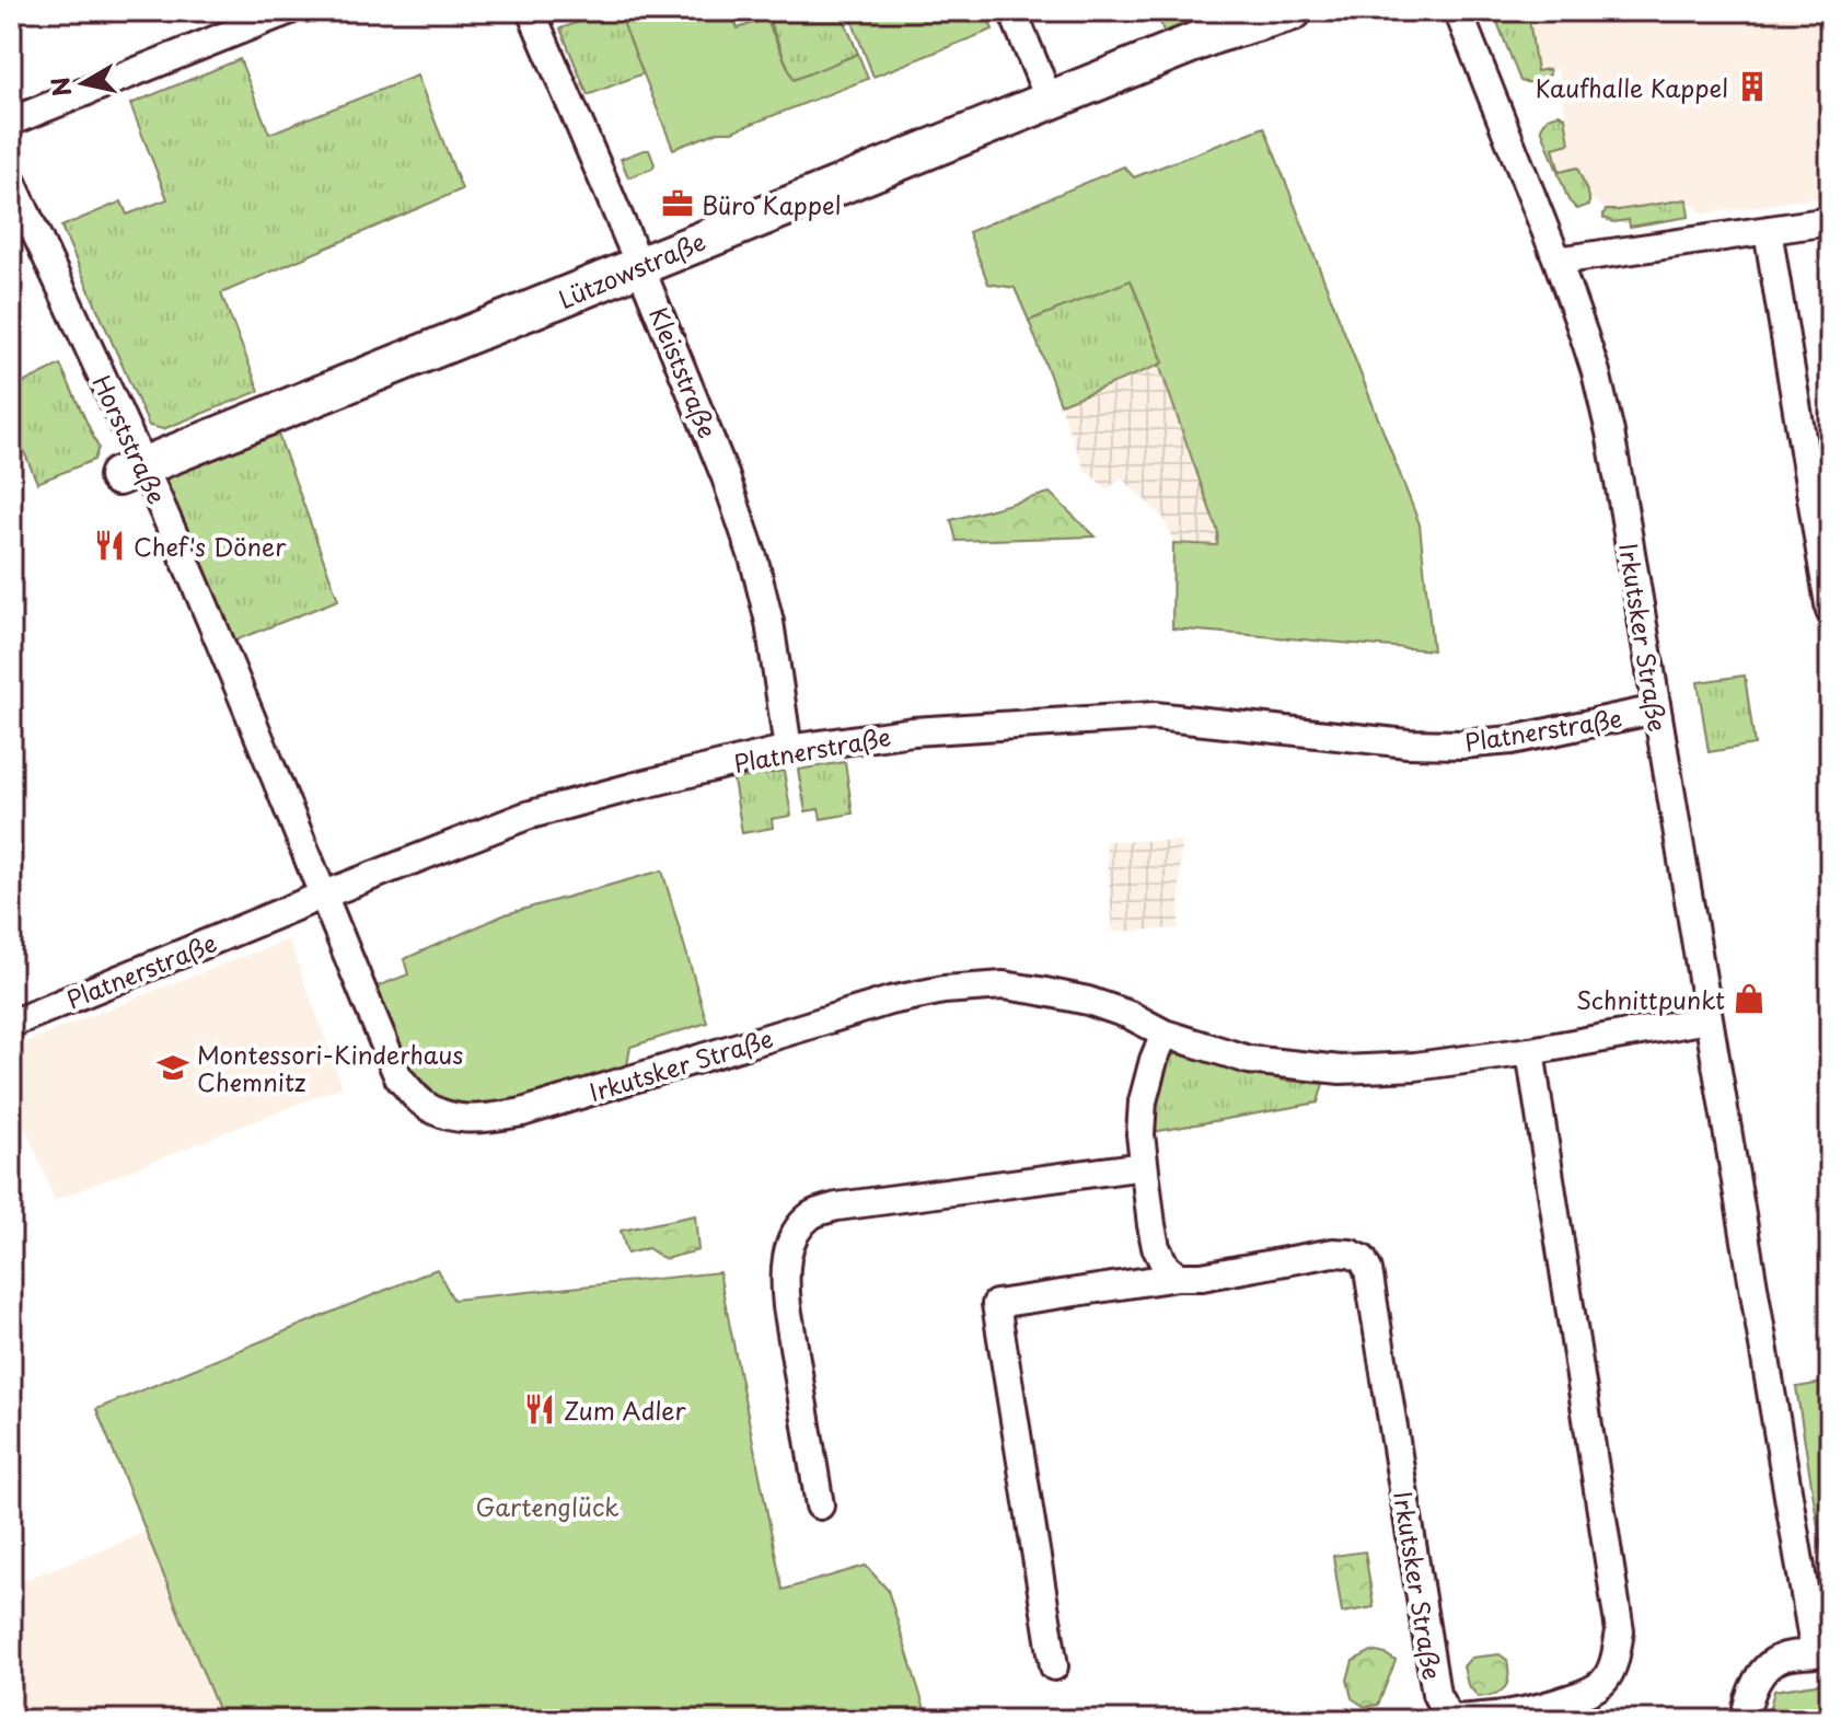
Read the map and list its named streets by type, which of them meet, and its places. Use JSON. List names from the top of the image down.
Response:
{
  "streets": {
    "street": [
      "Lützowstraße",
      "Kleiststraße",
      "Horststraße",
      "Irkutsker Straße",
      "Platnerstraße"
    ]
  },
  "crossings": [
    ["Lützowstraße", "Kleiststraße"],
    ["Lützowstraße", "Horststraße"],
    ["Kleiststraße", "Platnerstraße"],
    ["Horststraße", "Irkutsker Straße"],
    ["Horststraße", "Platnerstraße"],
    ["Irkutsker Straße", "Platnerstraße"]
  ],
  "parks": ["Gartenglück"],
  "places": {
    "building": ["Kaufhalle Kappel"],
    "office": ["Büro Kappel"],
    "restaurant": ["Chef's Döner", "Zum Adler"],
    "shop": ["Schnittpunkt"],
    "school or university": ["Montessori-Kinderhaus Chemnitz"]
  },
  "north": "left"
}
